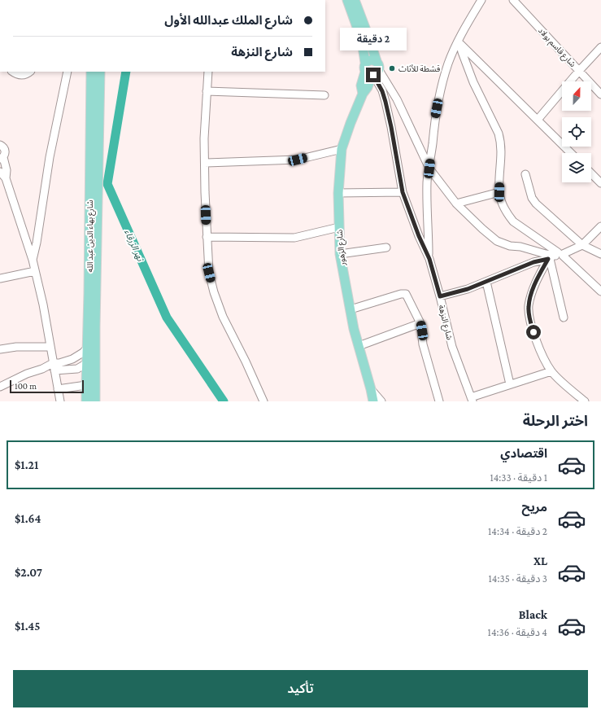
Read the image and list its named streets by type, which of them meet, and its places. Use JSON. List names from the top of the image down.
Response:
{
  "streets": {
    "main road": ["شارع بهاء الدين عبد الله", "شارع الزهور"],
    "street": ["شارع قاسم بولاد", "شارع النزهة"]
  },
  "crossings": [
    ["شارع الزهور", "شارع النزهة"]
  ],
  "water": ["نهر الزرقاء"],
  "places": ["قشطة للأثاث"],
  "scale_bar": "100 m",
  "north": "top",
  "page": {
    "banner": ["شارع الملك عبدالله الأول", "شارع النزهة"],
    "bubble": "2 دقيقة",
    "scale": "100 m",
    "heading": "اختر الرحلة",
    "list": [
      {
        "name": "اقتصادي",
        "note": "1 دقيقة · 14:33",
        "value": "$1.21"
      },
      {
        "name": "مريح",
        "note": "2 دقيقة · 14:34",
        "value": "$1.64"
      },
      {
        "name": "XL",
        "note": "3 دقيقة · 14:35",
        "value": "$2.07"
      },
      {
        "name": "Black",
        "note": "4 دقيقة · 14:36",
        "value": "$1.45"
      }
    ],
    "buttons": "تأكيد"
  }
}
